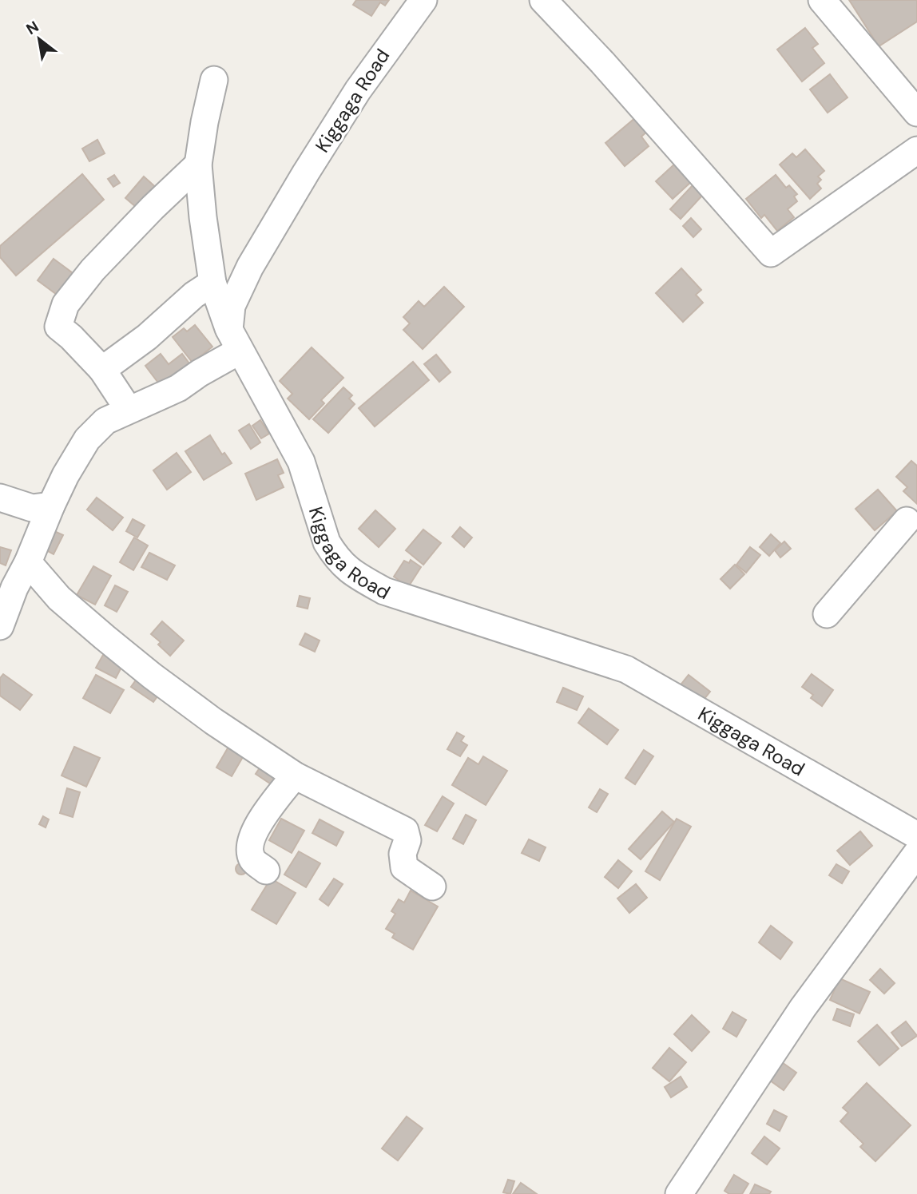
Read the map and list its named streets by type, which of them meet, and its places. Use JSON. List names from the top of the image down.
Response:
{
  "streets": {
    "street": ["Kiggaga Road"]
  },
  "north": "top left"
}
